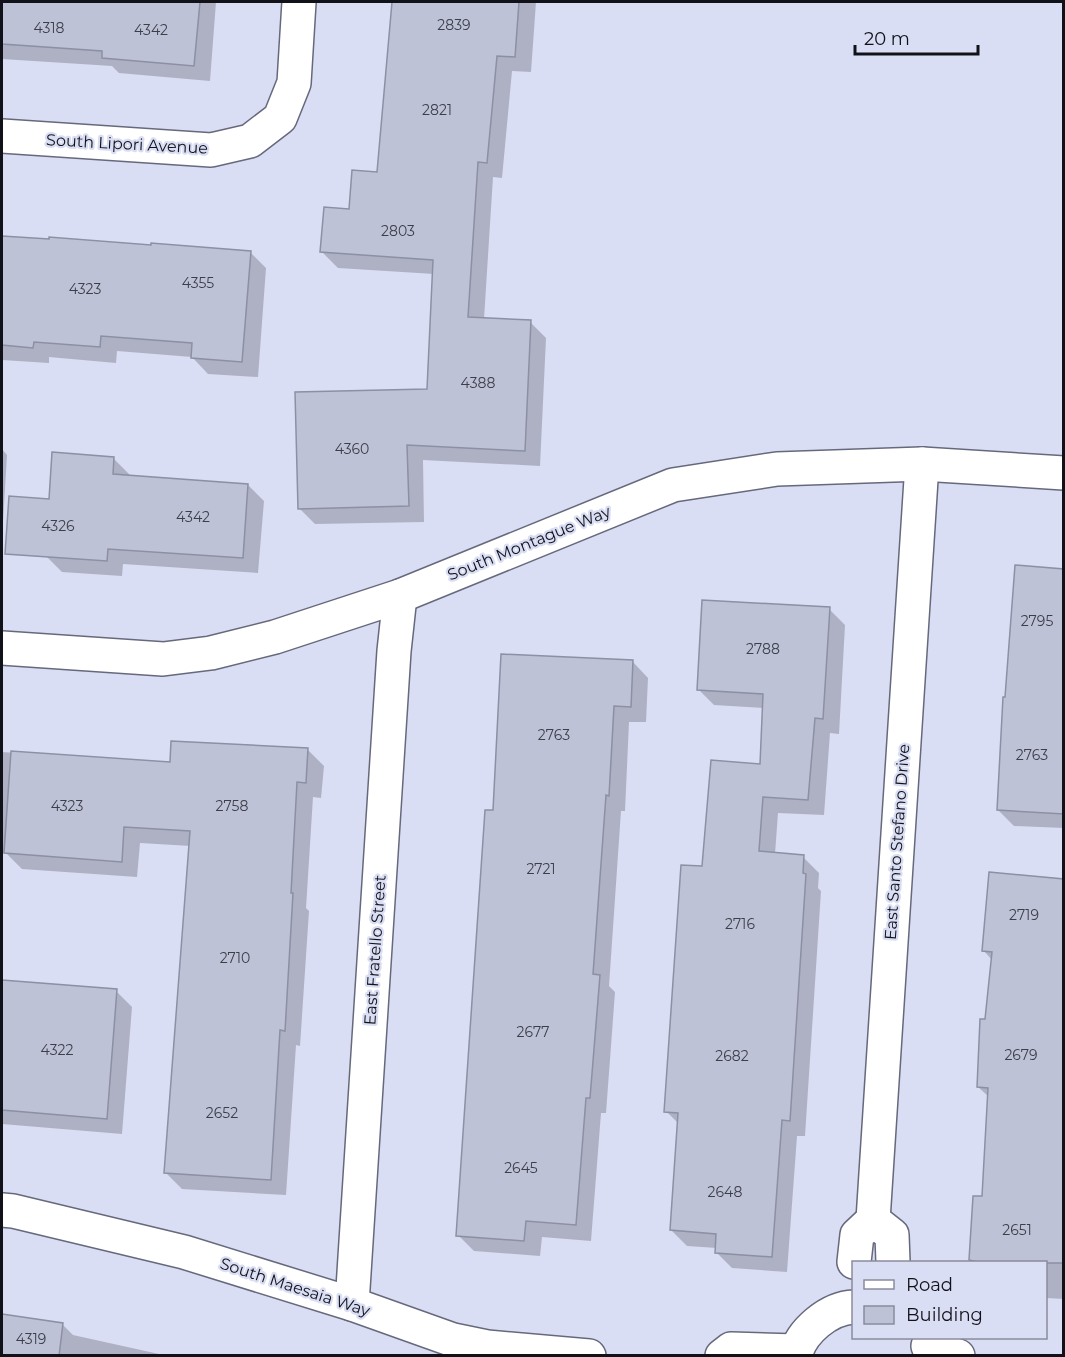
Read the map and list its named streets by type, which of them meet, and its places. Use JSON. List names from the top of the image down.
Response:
{
  "streets": {
    "street": [
      "South Lipori Avenue",
      "South Montague Way",
      "East Santo Stefano Drive",
      "East Fratello Street",
      "South Maesaia Way"
    ]
  },
  "crossings": [
    ["South Montague Way", "East Santo Stefano Drive"],
    ["South Montague Way", "East Fratello Street"],
    ["East Fratello Street", "South Maesaia Way"]
  ],
  "house_numbers": [
    "2839",
    "4318",
    "4342",
    "2821",
    "2803",
    "4355",
    "4323",
    "4388",
    "4360",
    "4342",
    "4326",
    "2795",
    "2788",
    "2763",
    "2763",
    "4323",
    "2758",
    "2721",
    "2719",
    "2716",
    "2710",
    "2677",
    "4322",
    "2679",
    "2682",
    "2652",
    "2645",
    "2648",
    "2651",
    "4319"
  ],
  "legend": ["Road", "Building"],
  "scale_bar": "20 m"
}
